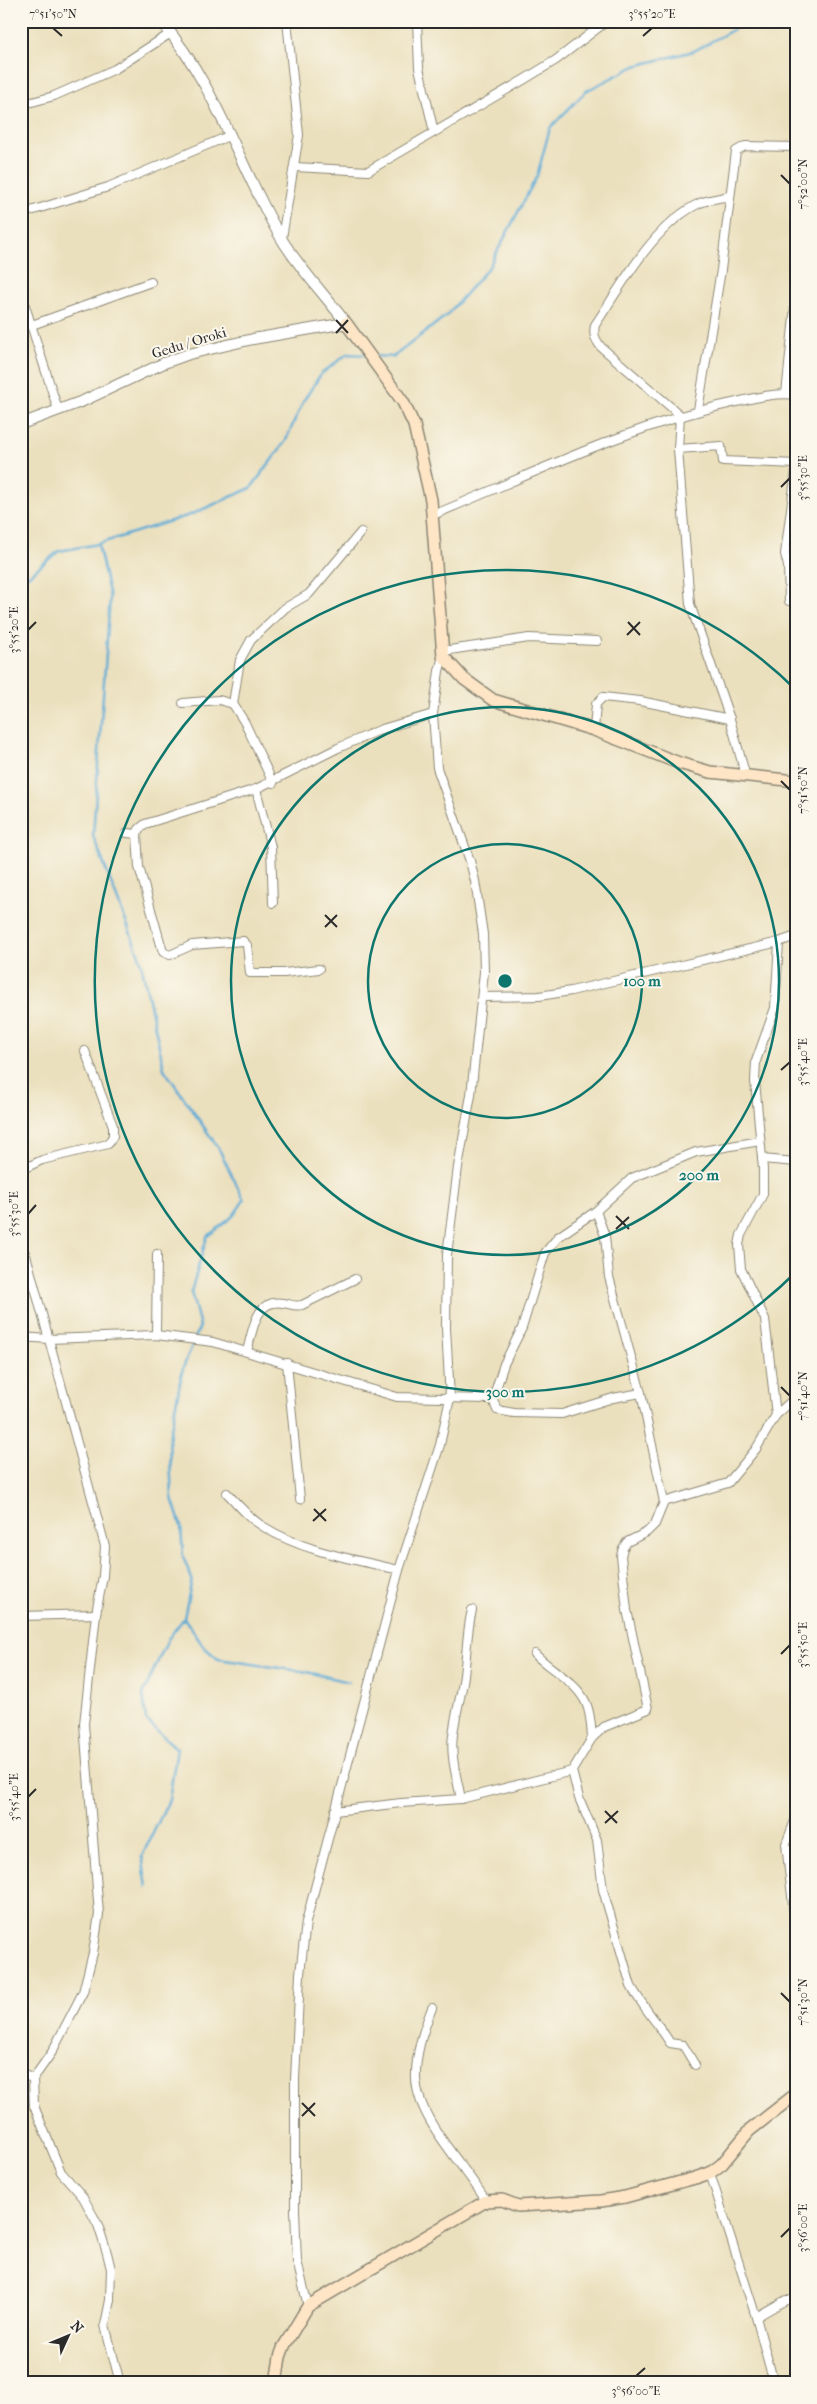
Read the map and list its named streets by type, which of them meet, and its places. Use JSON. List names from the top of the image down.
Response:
{
  "streets": {
    "street": ["Gedu / Oroki"]
  },
  "north": "top right",
  "coordinates": [
    "7°51'50\"N",
    "3°55'20\"E",
    "7°52'00\"N",
    "3°55'30\"E",
    "3°55'40\"E",
    "7°51'40\"N",
    "3°55'50\"E",
    "7°51'30\"N",
    "3°56'00\"E"
  ],
  "rings": ["100 m", "200 m", "300 m"]
}
